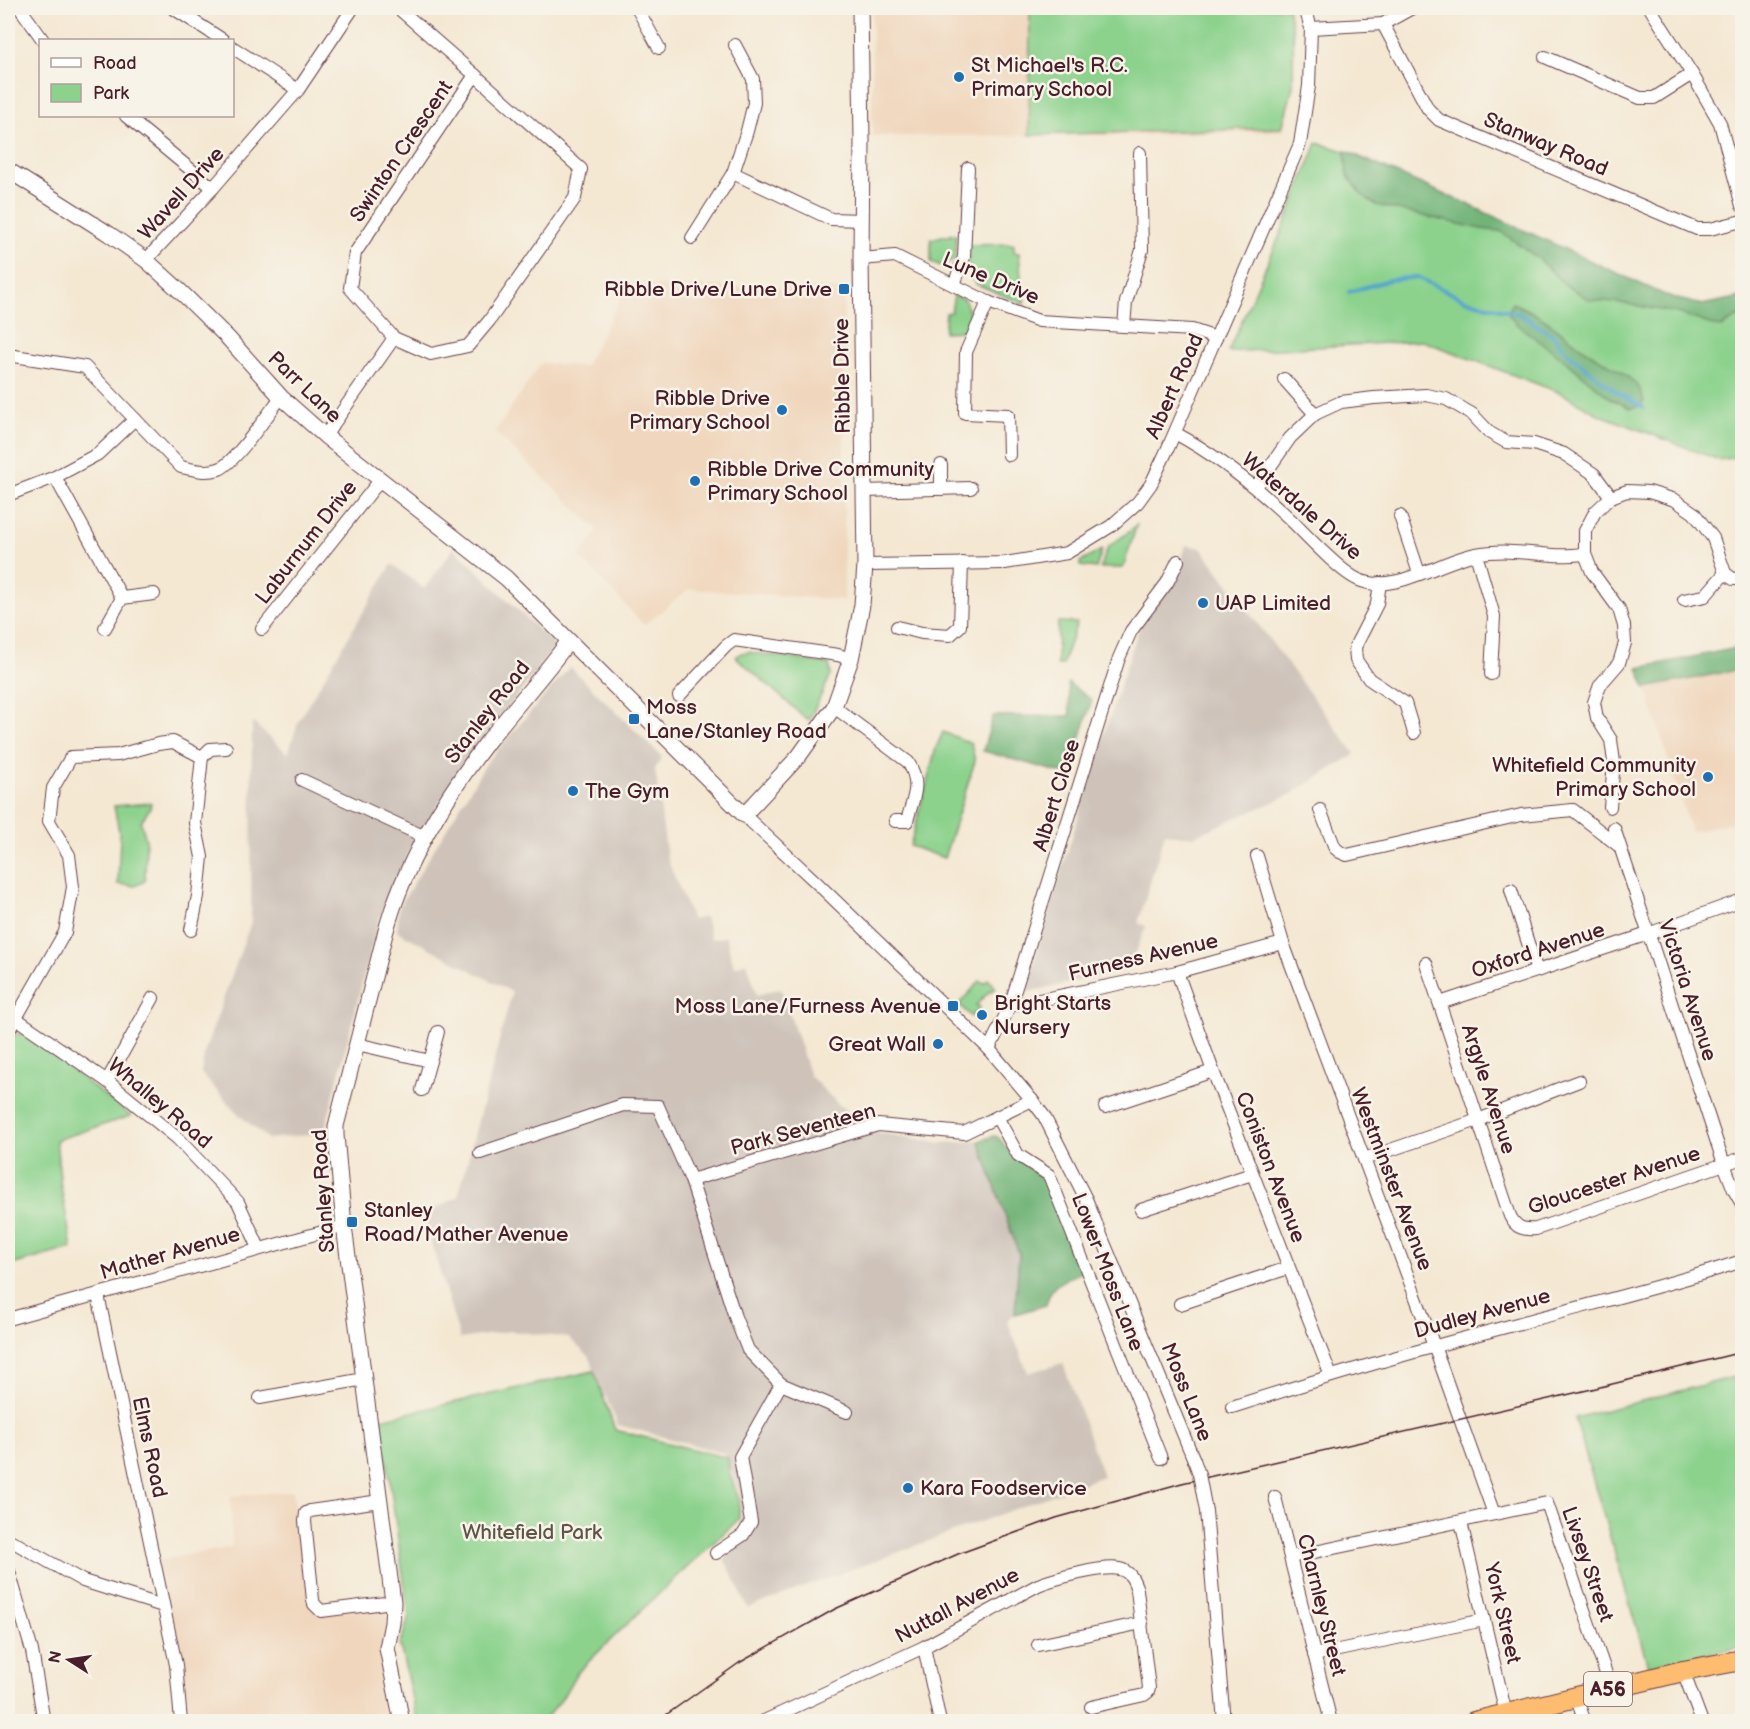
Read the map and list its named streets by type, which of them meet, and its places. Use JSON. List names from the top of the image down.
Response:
{
  "streets": {
    "highway": ["A56"],
    "street": [
      "Stanway Road",
      "Swinton Crescent",
      "Wavell Drive",
      "Lune Drive",
      "Ribble Drive",
      "Albert Road",
      "Parr Lane",
      "Waterdale Drive",
      "Laburnum Drive",
      "Stanley Road",
      "Albert Close",
      "Oxford Avenue",
      "Furness Avenue",
      "Victoria Avenue",
      "Argyle Avenue",
      "Whalley Road",
      "Park Seventeen",
      "Coniston Avenue",
      "Westminster Avenue",
      "Gloucester Avenue",
      "Mather Avenue",
      "Lower Moss Lane",
      "Dudley Avenue",
      "Moss Lane",
      "Elms Road",
      "Livsey Street",
      "Nuttall Avenue",
      "Charnley Street",
      "York Street"
    ]
  },
  "crossings": [
    ["Wavell Drive", "Parr Lane"],
    ["Lune Drive", "Ribble Drive"],
    ["Lune Drive", "Albert Road"],
    ["Ribble Drive", "Albert Road"],
    ["Ribble Drive", "Parr Lane"],
    ["Albert Road", "Waterdale Drive"],
    ["Parr Lane", "Laburnum Drive"],
    ["Parr Lane", "Stanley Road"],
    ["Stanley Road", "Mather Avenue"],
    ["Albert Close", "Furness Avenue"],
    ["Oxford Avenue", "Victoria Avenue"],
    ["Oxford Avenue", "Argyle Avenue"],
    ["Furness Avenue", "Coniston Avenue"],
    ["Furness Avenue", "Westminster Avenue"],
    ["Victoria Avenue", "Gloucester Avenue"],
    ["Argyle Avenue", "Gloucester Avenue"],
    ["Whalley Road", "Mather Avenue"],
    ["Park Seventeen", "Lower Moss Lane"],
    ["Park Seventeen", "Moss Lane"],
    ["Coniston Avenue", "Dudley Avenue"],
    ["Westminster Avenue", "Dudley Avenue"],
    ["Westminster Avenue", "Livsey Street"],
    ["Mather Avenue", "Elms Road"],
    ["Livsey Street", "Charnley Street"],
    ["Livsey Street", "York Street"],
    ["Livsey Street", "A56"],
    ["York Street", "A56"]
  ],
  "parks": ["Whitefield Park"],
  "places": {
    "other": [
      "St Michael's R.C. Primary School",
      "Ribble Drive Primary School",
      "Ribble Drive Community Primary School",
      "UAP Limited",
      "Whitefield Community Primary School",
      "The Gym",
      "Bright Starts Nursery",
      "Great Wall",
      "Kara Foodservice"
    ],
    "transit": [
      "Ribble Drive/Lune Drive",
      "Moss Lane/Stanley Road",
      "Moss Lane/Furness Avenue",
      "Stanley Road/Mather Avenue"
    ]
  },
  "legend": ["Road", "Park"],
  "north": "left"
}
